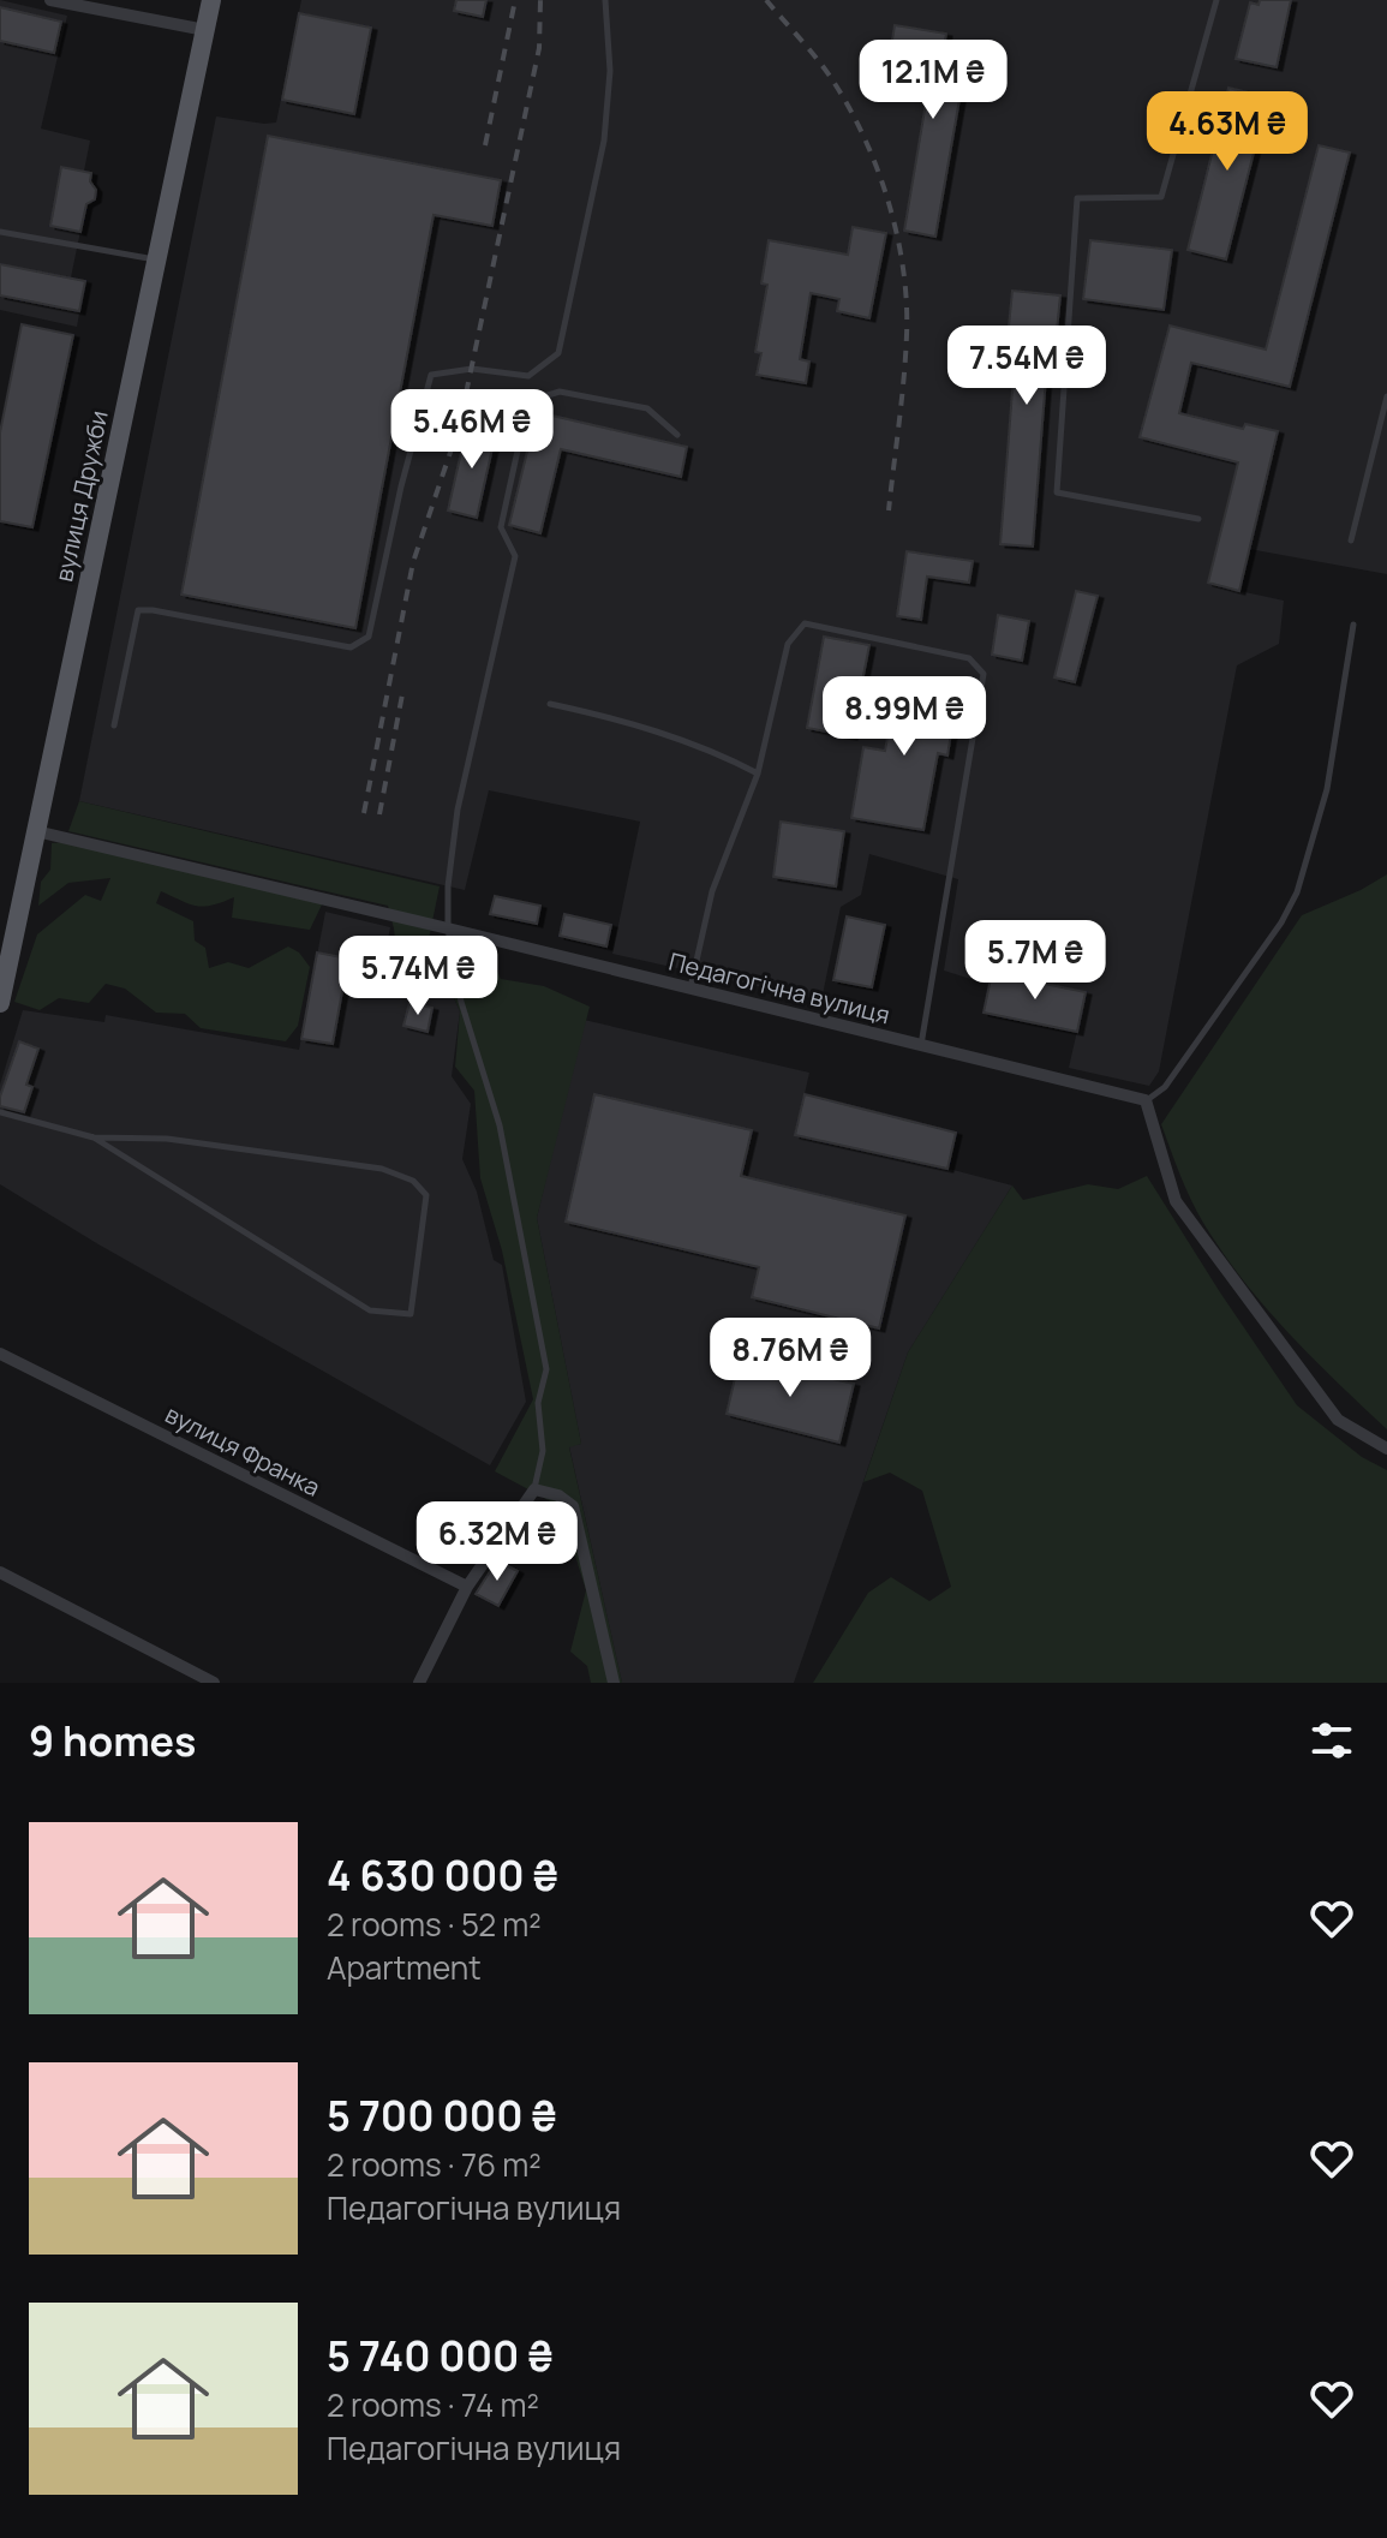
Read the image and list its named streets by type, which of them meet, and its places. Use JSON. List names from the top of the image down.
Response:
{
  "streets": {
    "main road": ["вулиця Дружби"],
    "street": ["Педагогічна вулиця", "вулиця Франка"]
  },
  "crossings": [
    ["вулиця Дружби", "Педагогічна вулиця"]
  ],
  "page": {
    "price": [
      "12.1M ₴",
      "4.63M ₴",
      "7.54M ₴",
      "5.46M ₴",
      "8.99M ₴",
      "5.7M ₴",
      "5.74M ₴",
      "8.76M ₴",
      "6.32M ₴"
    ],
    "heading": "9 homes",
    "list": [
      {
        "name": "4 630 000 ₴",
        "note": "2 rooms · 52 m² · Apartment"
      },
      {
        "name": "5 700 000 ₴",
        "note": "2 rooms · 76 m² · Педагогічна вулиця"
      },
      {
        "name": "5 740 000 ₴",
        "note": "2 rooms · 74 m² · Педагогічна вулиця"
      }
    ]
  }
}
